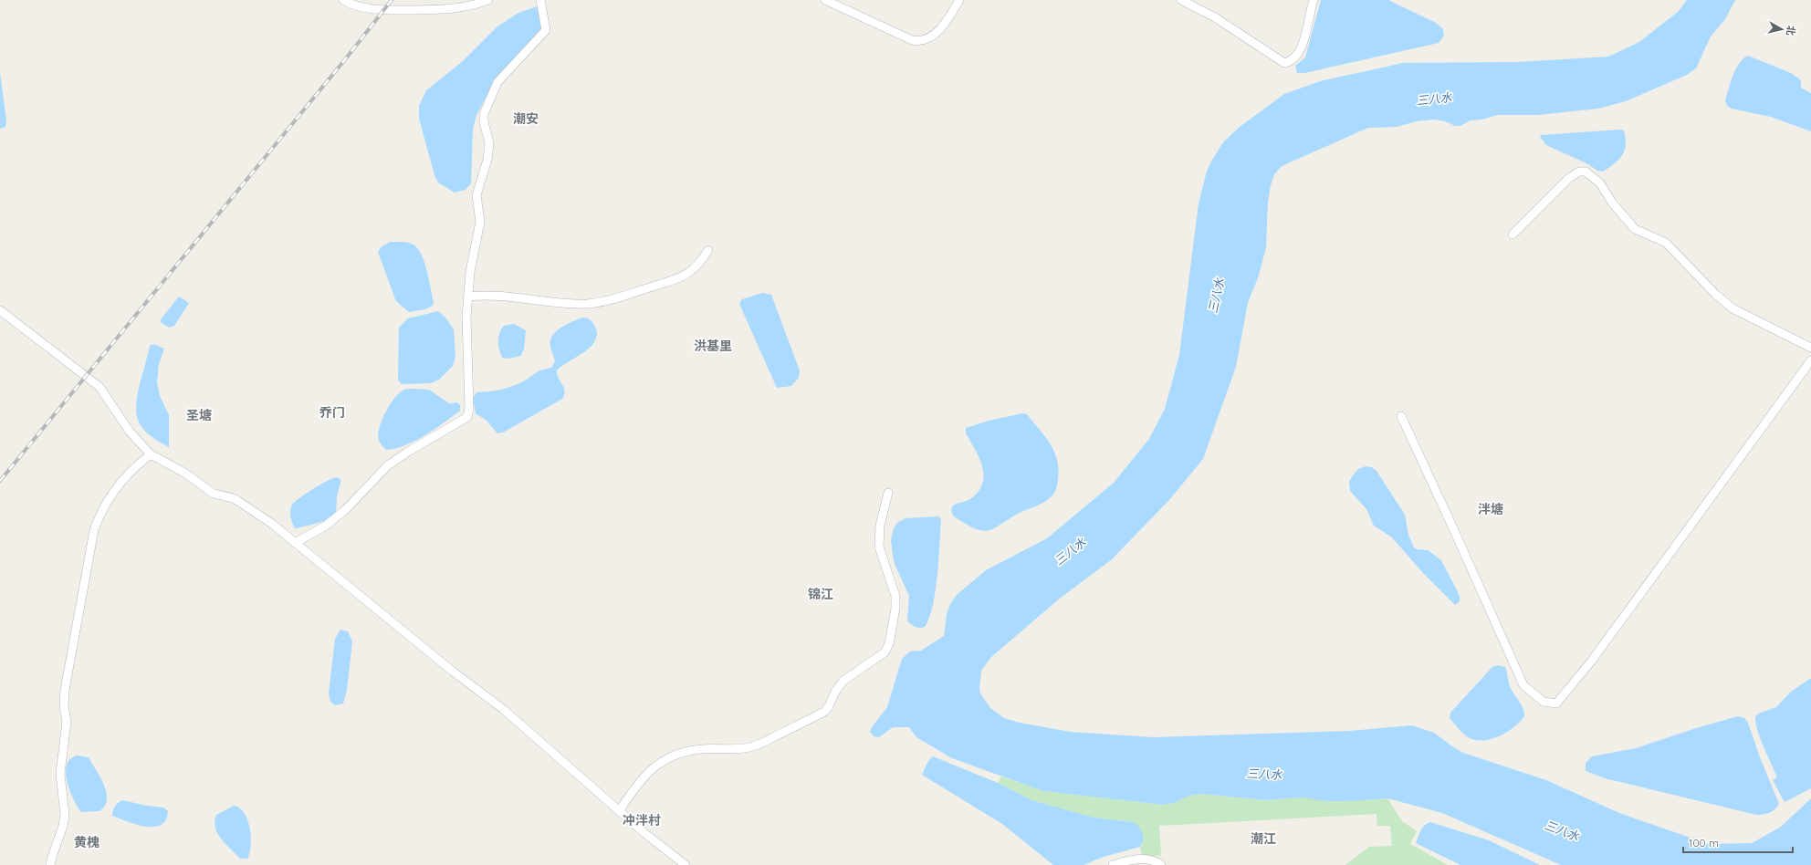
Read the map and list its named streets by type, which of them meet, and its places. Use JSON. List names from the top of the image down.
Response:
{
  "districts": [
    "潮安",
    "洪基里",
    "乔门",
    "圣塘",
    "泮塘",
    "锦江",
    "冲泮村",
    "潮江",
    "黄槐"
  ],
  "water": ["三八水"],
  "scale_bar": "100 m",
  "north": "right"
}
